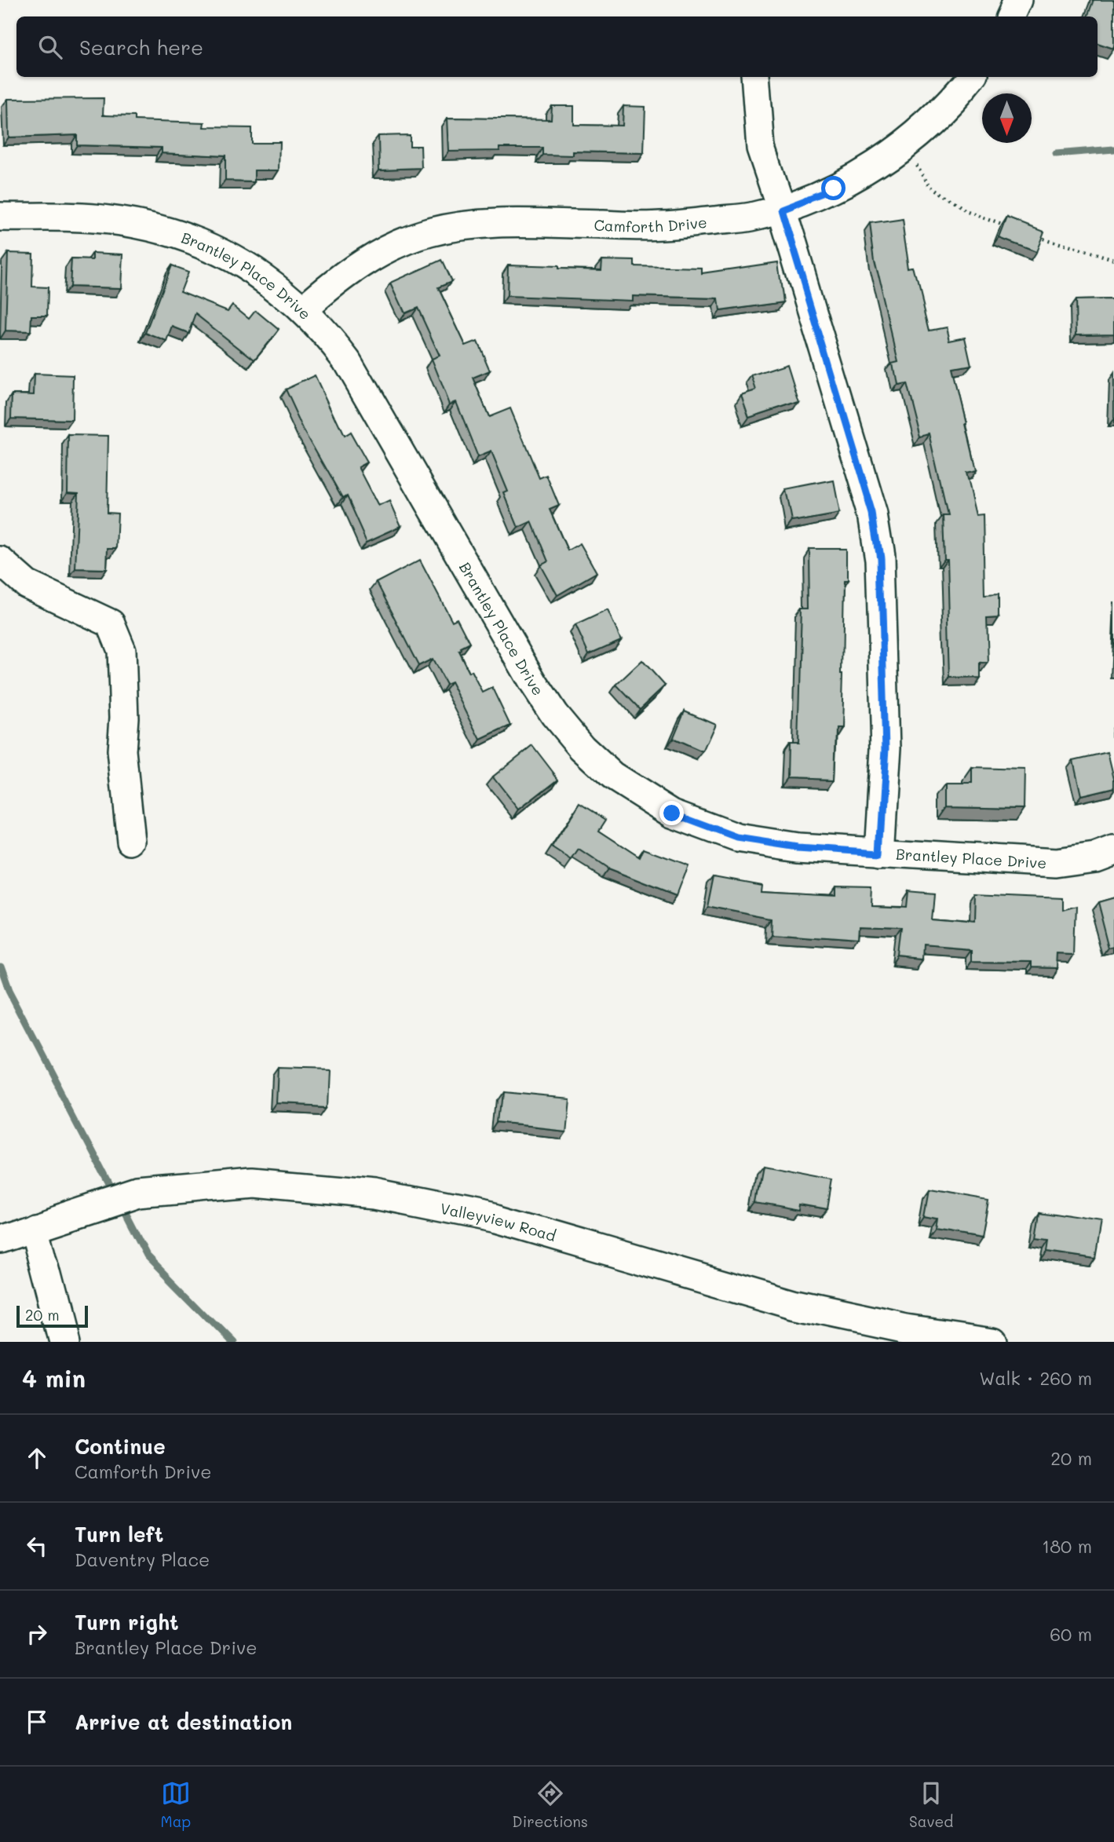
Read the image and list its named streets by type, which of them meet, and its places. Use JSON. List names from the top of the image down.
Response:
{
  "streets": {
    "street": ["Camforth Drive", "Brantley Place Drive", "Valleyview Road"]
  },
  "crossings": [
    ["Camforth Drive", "Brantley Place Drive"]
  ],
  "scale_bar": "20 m",
  "north": "bottom",
  "page": {
    "search": "Search here",
    "scale": "20 m",
    "heading": ["4 min", "Walk · 260 m"],
    "list": [
      ["Continue", "Camforth Drive", "20 m"],
      ["Turn left", "Daventry Place", "180 m"],
      ["Turn right", "Brantley Place Drive", "60 m"],
      "Arrive at destination"
    ],
    "nav": ["Map", "Directions", "Saved"]
  }
}
